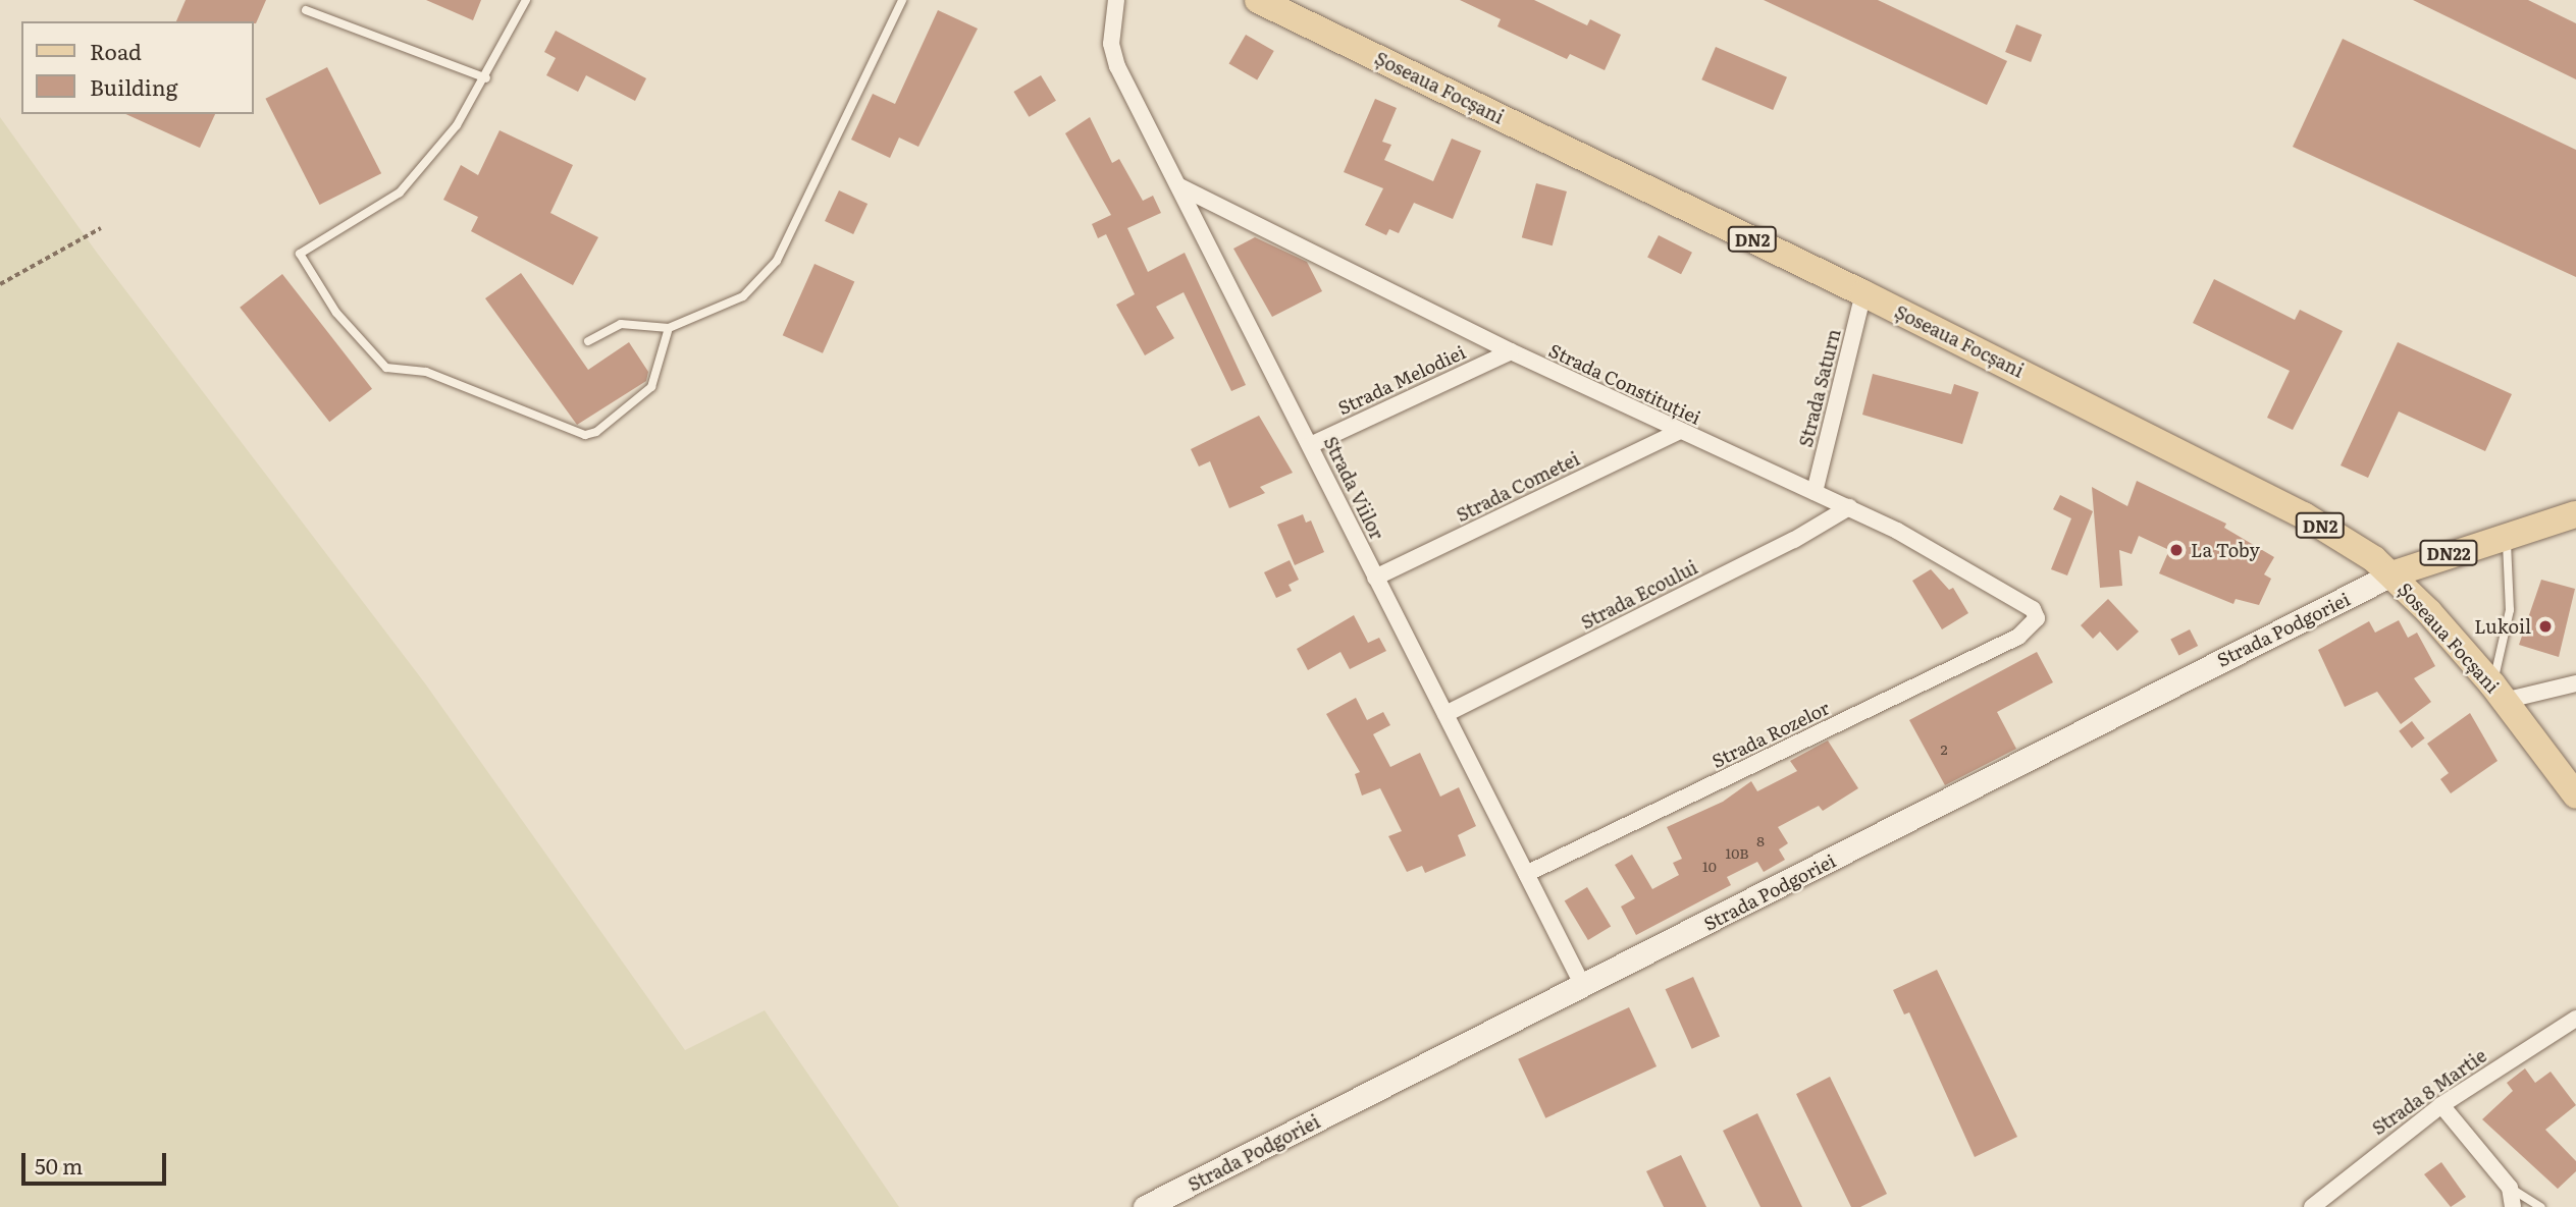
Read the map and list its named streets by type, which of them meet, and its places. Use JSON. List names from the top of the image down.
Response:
{
  "streets": {
    "main road": ["Șoseaua Focșani", "DN2", "DN22"],
    "street": [
      "Strada Melodiei",
      "Strada Constituției",
      "Strada Saturn",
      "Strada Cometei",
      "Strada Viilor",
      "Strada Ecoului",
      "Strada Podgoriei",
      "Strada Rozelor",
      "Strada 8 Martie"
    ]
  },
  "crossings": [
    ["Șoseaua Focșani", "Strada Saturn"],
    ["Șoseaua Focșani", "DN22"],
    ["Șoseaua Focșani", "Strada Podgoriei"],
    ["Strada Melodiei", "Strada Constituției"],
    ["Strada Melodiei", "Strada Viilor"],
    ["Strada Constituției", "Strada Saturn"],
    ["Strada Constituției", "Strada Cometei"],
    ["Strada Constituției", "Strada Viilor"],
    ["Strada Constituției", "Strada Ecoului"],
    ["Strada Constituției", "Strada Rozelor"],
    ["Strada Cometei", "Strada Viilor"],
    ["Strada Viilor", "Strada Ecoului"],
    ["Strada Viilor", "Strada Podgoriei"],
    ["Strada Viilor", "Strada Rozelor"],
    ["DN22", "Strada Podgoriei"]
  ],
  "places": ["La Toby", "Lukoil"],
  "house_numbers": [
    "2",
    "8",
    "10B",
    "10"
  ],
  "legend": ["Road", "Building"],
  "scale_bar": "50 m"
}
